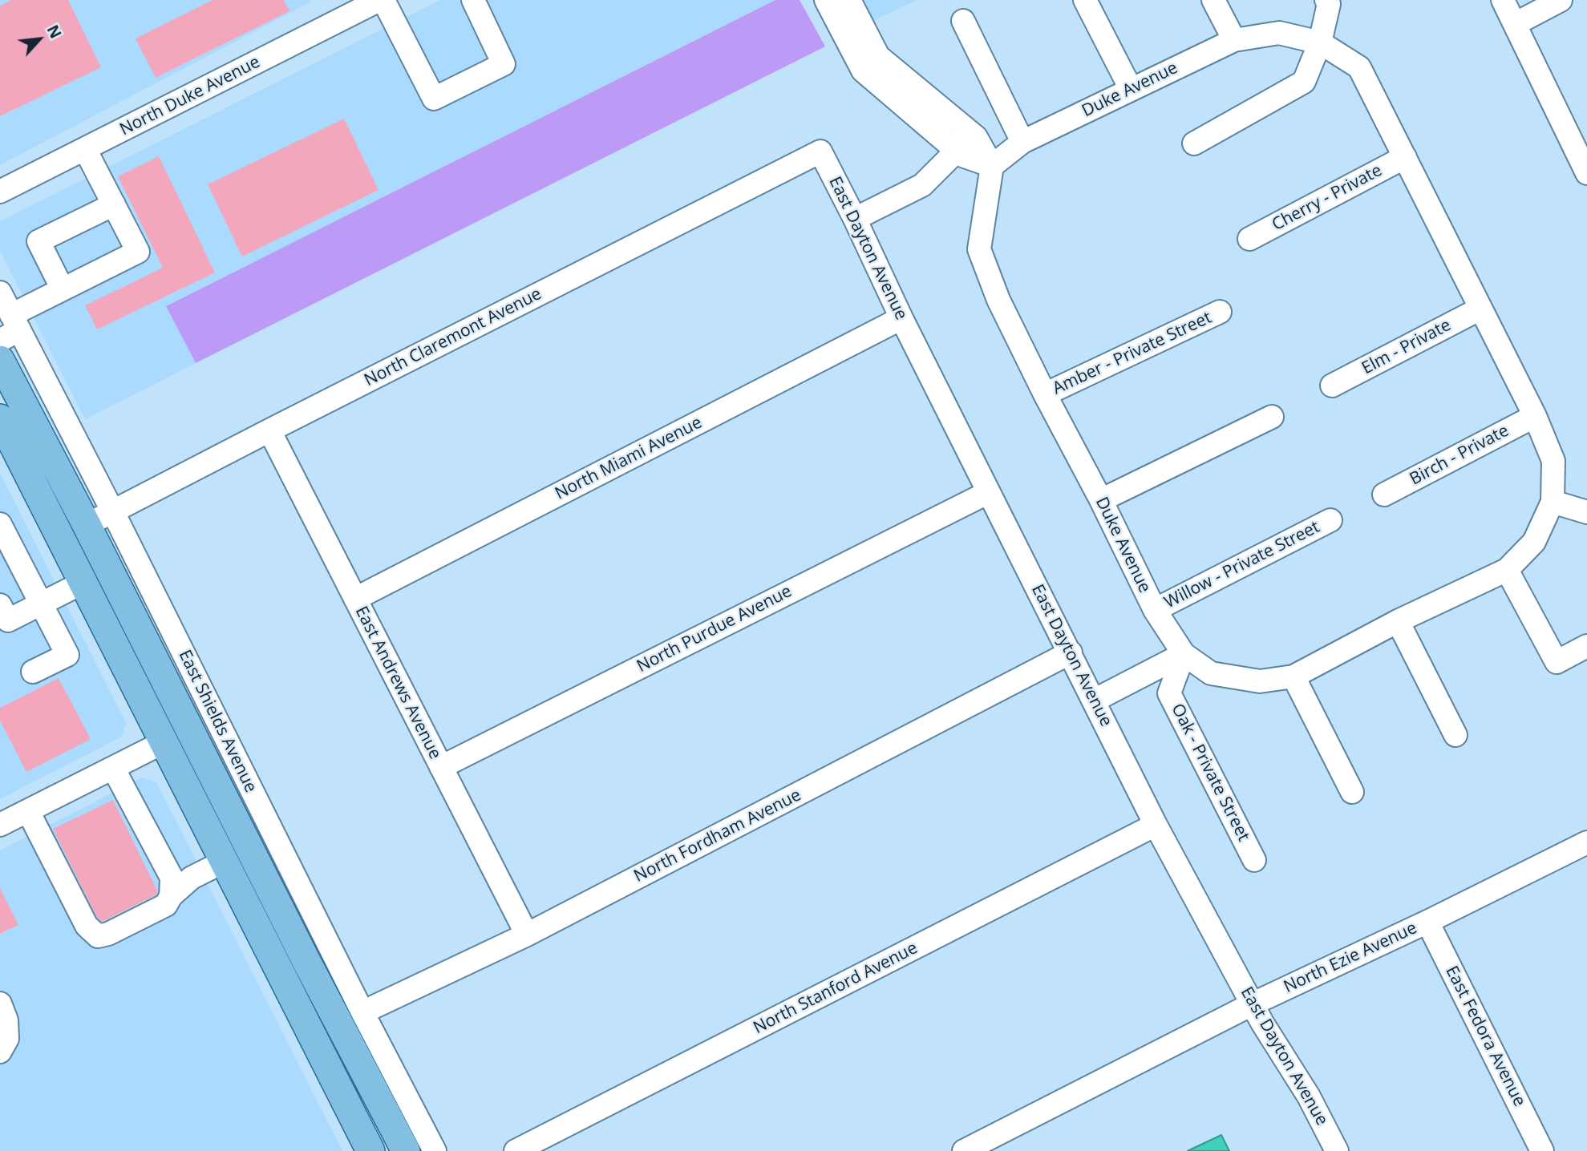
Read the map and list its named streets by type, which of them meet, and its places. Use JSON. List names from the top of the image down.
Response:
{
  "streets": {
    "main road": ["East Shields Avenue"],
    "street": [
      "Duke Avenue",
      "North Duke Avenue",
      "Cherry - Private",
      "East Dayton Avenue",
      "North Claremont Avenue",
      "Elm - Private",
      "Amber - Private Street",
      "Birch - Private",
      "North Miami Avenue",
      "Willow - Private Street",
      "North Purdue Avenue",
      "East Andrews Avenue",
      "Oak - Private Street",
      "North Fordham Avenue",
      "North Ezie Avenue",
      "North Stanford Avenue",
      "East Fedora Avenue"
    ]
  },
  "crossings": [
    ["Duke Avenue", "Cherry - Private"],
    ["Duke Avenue", "Elm - Private"],
    ["Duke Avenue", "Amber - Private Street"],
    ["Duke Avenue", "Birch - Private"],
    ["Duke Avenue", "Willow - Private Street"],
    ["Duke Avenue", "Oak - Private Street"],
    ["East Dayton Avenue", "North Claremont Avenue"],
    ["East Dayton Avenue", "North Miami Avenue"],
    ["East Dayton Avenue", "North Purdue Avenue"],
    ["East Dayton Avenue", "North Fordham Avenue"],
    ["East Dayton Avenue", "North Ezie Avenue"],
    ["East Dayton Avenue", "North Stanford Avenue"],
    ["North Claremont Avenue", "East Andrews Avenue"],
    ["North Claremont Avenue", "East Shields Avenue"],
    ["North Miami Avenue", "East Andrews Avenue"],
    ["North Purdue Avenue", "East Andrews Avenue"],
    ["East Andrews Avenue", "North Fordham Avenue"],
    ["East Shields Avenue", "North Fordham Avenue"],
    ["North Ezie Avenue", "East Fedora Avenue"]
  ],
  "north": "top right"
}
